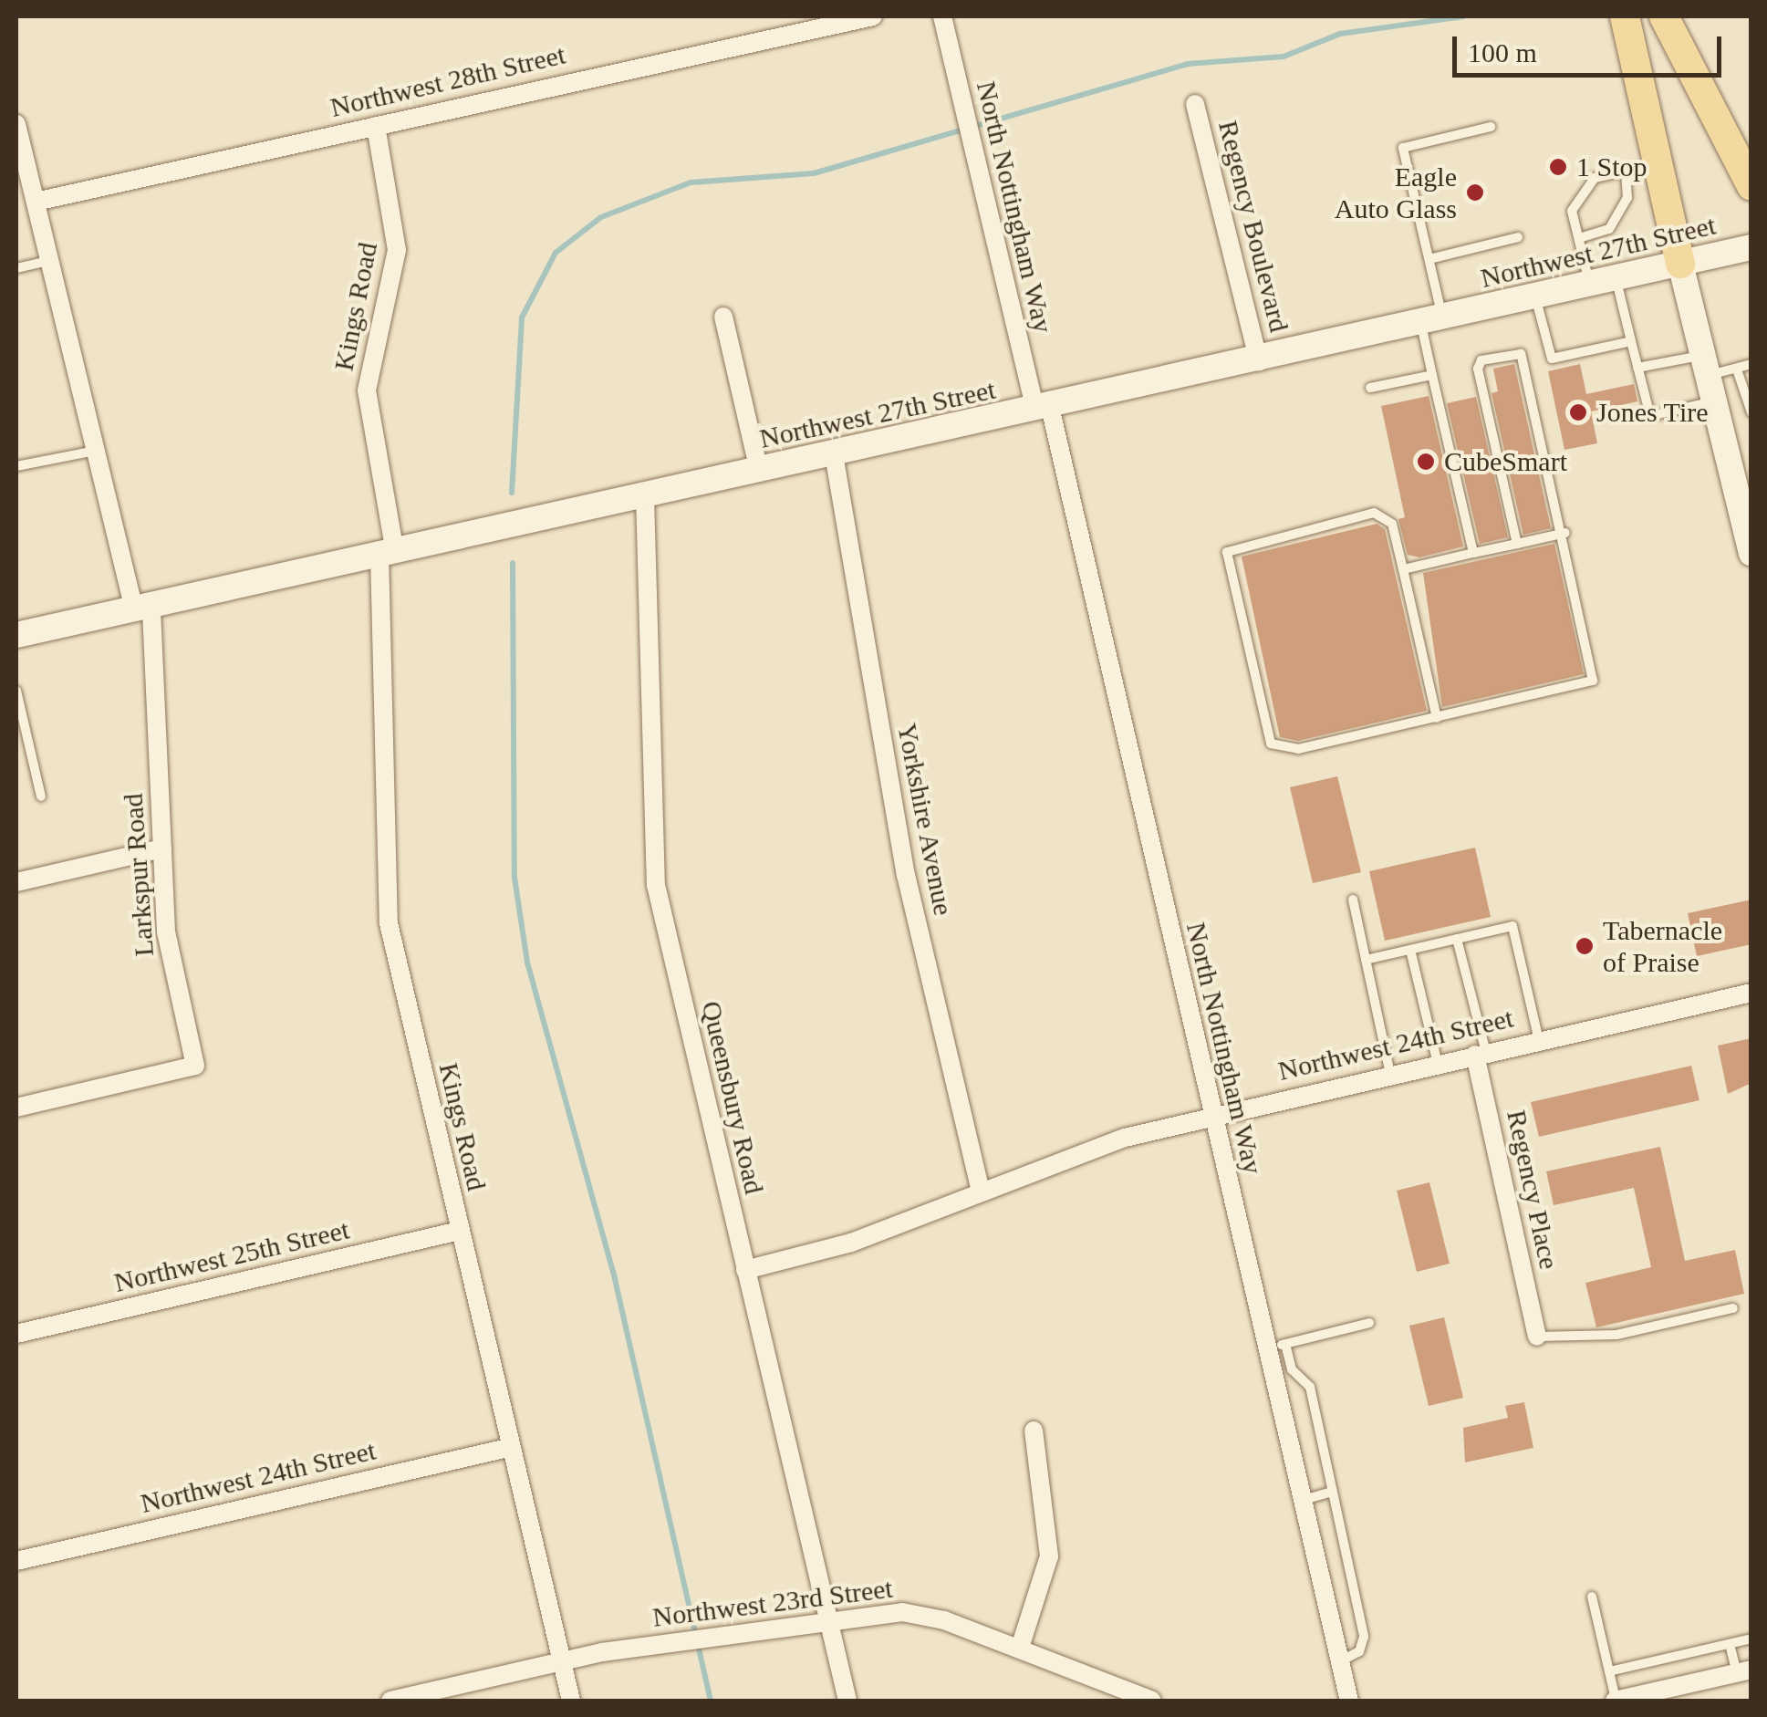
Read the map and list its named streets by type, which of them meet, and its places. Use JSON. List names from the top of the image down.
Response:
{
  "streets": {
    "main road": ["Northwest 27th Street"],
    "street": [
      "Northwest 28th Street",
      "North Nottingham Way",
      "Regency Boulevard",
      "Kings Road",
      "Yorkshire Avenue",
      "Larkspur Road",
      "Northwest 24th Street",
      "Queensbury Road",
      "Regency Place",
      "Northwest 25th Street",
      "Northwest 23rd Street"
    ]
  },
  "crossings": [
    ["Northwest 28th Street", "Kings Road"],
    ["Northwest 28th Street", "Larkspur Road"],
    ["North Nottingham Way", "Northwest 27th Street"],
    ["North Nottingham Way", "Northwest 24th Street"],
    ["Regency Boulevard", "Northwest 27th Street"],
    ["Northwest 27th Street", "Kings Road"],
    ["Northwest 27th Street", "Yorkshire Avenue"],
    ["Northwest 27th Street", "Larkspur Road"],
    ["Northwest 27th Street", "Queensbury Road"],
    ["Kings Road", "Northwest 24th Street"],
    ["Kings Road", "Northwest 25th Street"],
    ["Kings Road", "Northwest 23rd Street"],
    ["Yorkshire Avenue", "Northwest 24th Street"],
    ["Northwest 24th Street", "Queensbury Road"],
    ["Northwest 24th Street", "Regency Place"],
    ["Queensbury Road", "Northwest 23rd Street"]
  ],
  "places": [
    "1 Stop",
    "Eagle Auto Glass",
    "Jones Tire",
    "CubeSmart",
    "Tabernacle of Praise"
  ],
  "scale_bar": "100 m"
}
